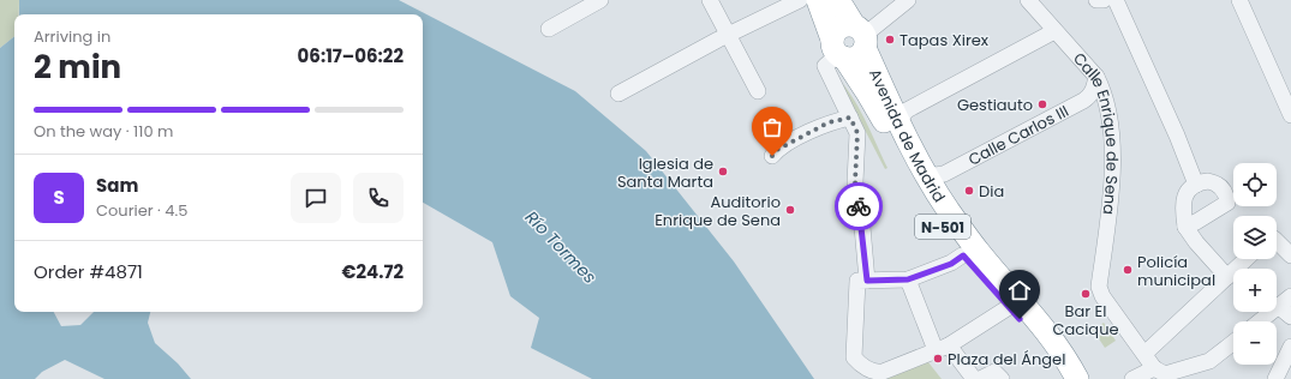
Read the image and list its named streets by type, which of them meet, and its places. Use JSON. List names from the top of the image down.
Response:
{
  "streets": {
    "highway": ["Avenida de Madrid", "N-501"],
    "street": ["Calle Carlos III", "Calle Enrique de Sena"]
  },
  "crossings": [
    ["Avenida de Madrid", "Calle Carlos III"],
    ["Calle Carlos III", "Calle Enrique de Sena"]
  ],
  "water": ["Río Tormes"],
  "places": [
    "Tapas Xirex",
    "Gestiauto",
    "Iglesia de Santa Marta",
    "Dia",
    "Auditorio Enrique de Sena",
    "Policía municipal",
    "Bar El Cacique",
    "Plaza del Ángel"
  ],
  "page": {
    "heading": ["2 min", "Arriving in", "06:17–06:22"],
    "panel": [
      "Sam",
      "Courier · 4.5",
      "Order #4871",
      "€24.72"
    ],
    "bar": "On the way · 110 m",
    "map_buttons": ["+", "−"],
    "round": "S"
  }
}
